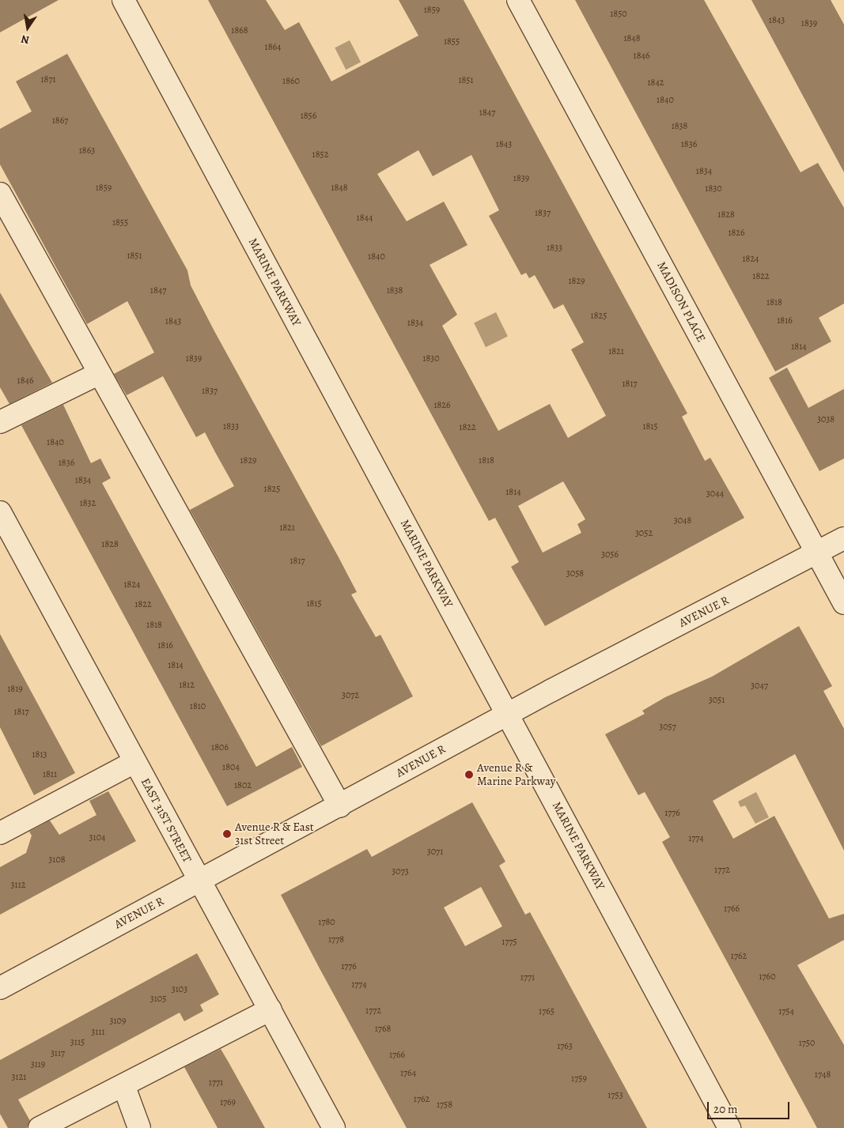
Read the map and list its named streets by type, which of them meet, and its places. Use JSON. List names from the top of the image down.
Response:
{
  "streets": {
    "street": [
      "MARINE PARKWAY",
      "MADISON PLACE",
      "AVENUE R",
      "EAST 31ST STREET"
    ]
  },
  "crossings": [
    ["MARINE PARKWAY", "AVENUE R"],
    ["MADISON PLACE", "AVENUE R"],
    ["AVENUE R", "EAST 31ST STREET"]
  ],
  "places": ["Avenue R & Marine Parkway", "Avenue R & East 31st Street"],
  "house_numbers": [
    "1859",
    "1850",
    "1843",
    "1839",
    "1868",
    "1848",
    "1855",
    "1864",
    "1846",
    "1871",
    "1851",
    "1860",
    "1842",
    "1840",
    "1847",
    "1856",
    "1867",
    "1838",
    "1843",
    "1836",
    "1863",
    "1852",
    "1834",
    "1839",
    "1859",
    "1848",
    "1830",
    "1837",
    "1828",
    "1844",
    "1855",
    "1826",
    "1833",
    "1851",
    "1840",
    "1824",
    "1822",
    "1829",
    "1847",
    "1838",
    "1818",
    "1825",
    "1816",
    "1843",
    "1834",
    "1814",
    "1821",
    "1839",
    "1830",
    "1846",
    "1817",
    "1837",
    "1826",
    "3038",
    "1833",
    "1815",
    "1822",
    "1840",
    "1829",
    "1818",
    "1836",
    "1834",
    "1825",
    "1814",
    "3044",
    "1832",
    "3048",
    "1821",
    "3052",
    "1828",
    "3056",
    "1817",
    "3058",
    "1824",
    "1815",
    "1822",
    "1818",
    "1816",
    "1814",
    "1812",
    "3047",
    "1819",
    "3072",
    "3051",
    "1810",
    "1817",
    "3057",
    "1806",
    "1813",
    "1804",
    "1811",
    "1802",
    "1776",
    "3104",
    "1774",
    "3071",
    "3108",
    "1772",
    "3073",
    "3112",
    "1766",
    "1780",
    "1778",
    "1775",
    "1762",
    "1776",
    "1760",
    "1771",
    "1774",
    "3103",
    "3105",
    "1772",
    "1765",
    "1754",
    "3109",
    "1768",
    "3111",
    "3115",
    "1750",
    "1763",
    "3117",
    "1766",
    "3119",
    "1764",
    "1748",
    "3121",
    "1759",
    "1771",
    "1753",
    "1762",
    "1769",
    "1758"
  ],
  "scale_bar": "20 m",
  "north": "bottom"
}
